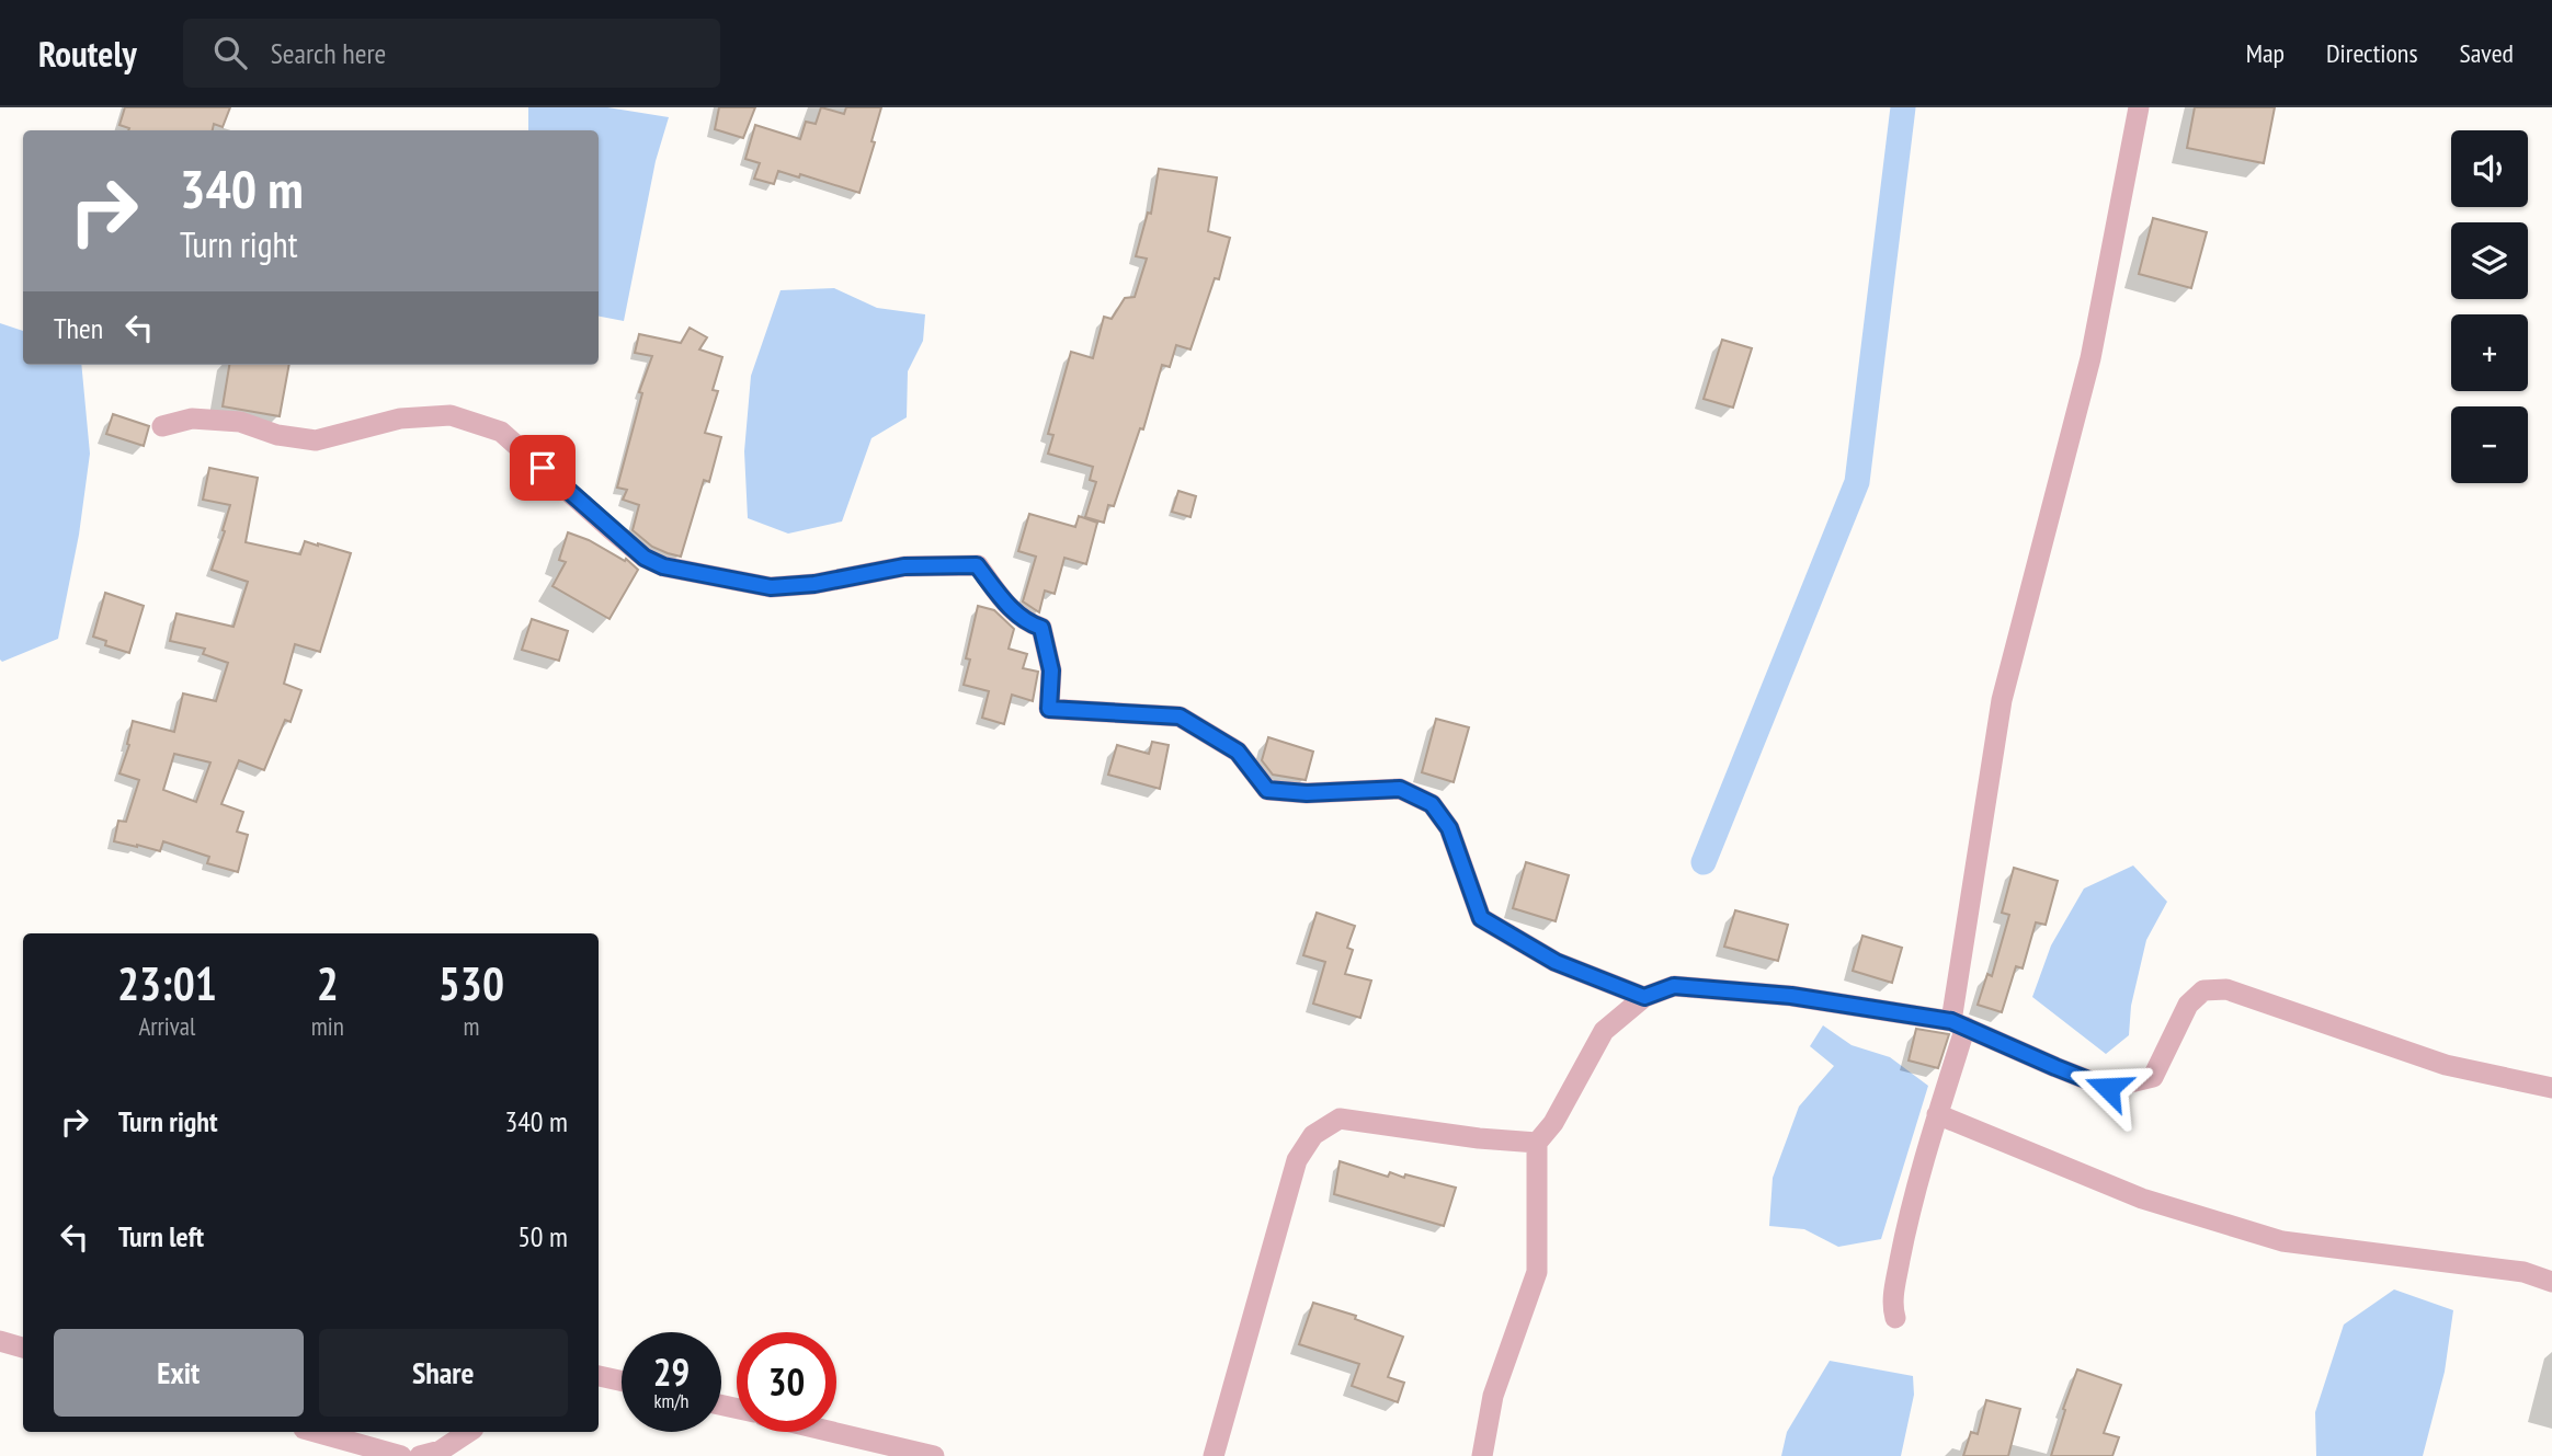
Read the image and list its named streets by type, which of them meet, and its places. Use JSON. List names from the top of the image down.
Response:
{
  "page": {
    "header": "Routely",
    "search": "Search here",
    "nav": ["Map", "Directions", "Saved"],
    "map_buttons": ["+", "−"],
    "turn": ["340 m", "Turn right"],
    "then": "Then",
    "eta": [
      "23:01",
      "Arrival",
      "2",
      "min",
      "530",
      "m"
    ],
    "list": [
      {
        "name": "Turn right",
        "value": "340 m"
      },
      {
        "name": "Turn left",
        "value": "50 m"
      }
    ],
    "buttons": ["Exit", "Share"],
    "speed": "29 km/h",
    "limit": "30"
  }
}
